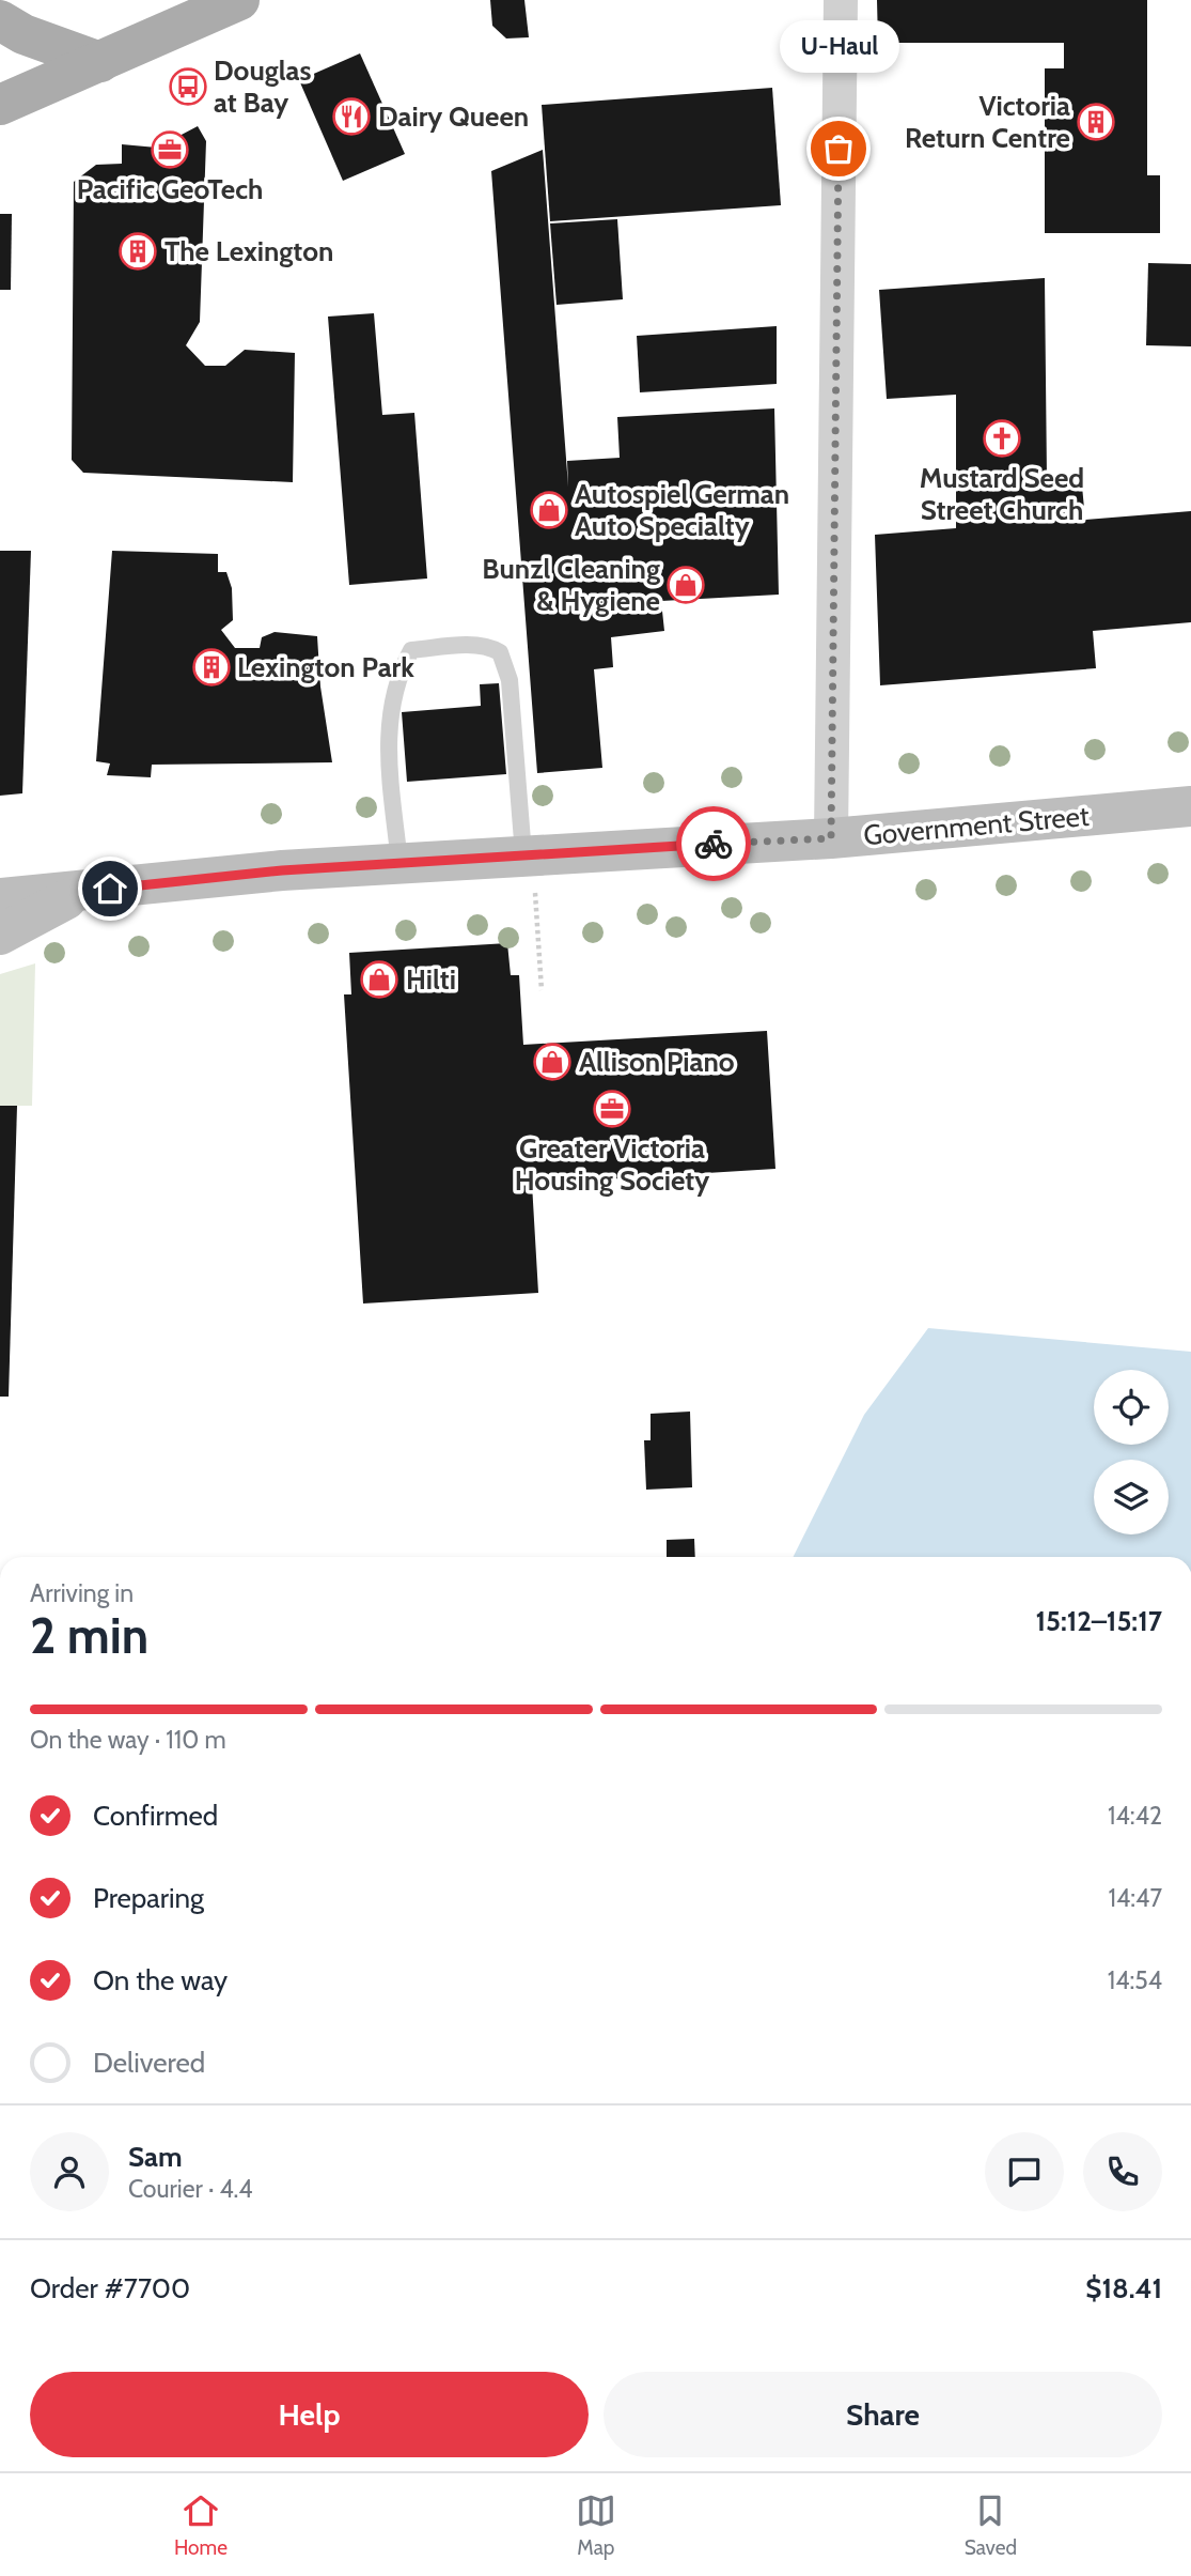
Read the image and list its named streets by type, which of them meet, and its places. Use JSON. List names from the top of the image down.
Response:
{
  "streets": {
    "main road": ["Government Street"]
  },
  "places": {
    "bus stop": ["Douglas at Bay"],
    "restaurant": ["Dairy Queen"],
    "building": ["Victoria Return Centre", "The Lexington", "Lexington Park"],
    "other": ["U-Haul"],
    "office": ["Pacific GeoTech", "Greater Victoria Housing Society"],
    "church": ["Mustard Seed Street Church"],
    "shop": [
      "Autospiel German Auto Specialty",
      "Bunzl Cleaning & Hygiene",
      "Hilti",
      "Allison Piano"
    ]
  },
  "page": {
    "bubble": "U-Haul",
    "heading": ["2 min", "Arriving in", "15:12–15:17"],
    "panel": [
      "Sam",
      "Courier · 4.4",
      "Order #7700",
      "$18.41"
    ],
    "bar": "On the way · 110 m",
    "list": [
      ["Confirmed", "14:42"],
      ["Preparing", "14:47"],
      ["On the way", "14:54"],
      "Delivered"
    ],
    "buttons": ["Help", "Share"],
    "tabs": ["Home", "Map", "Saved"]
  }
}
